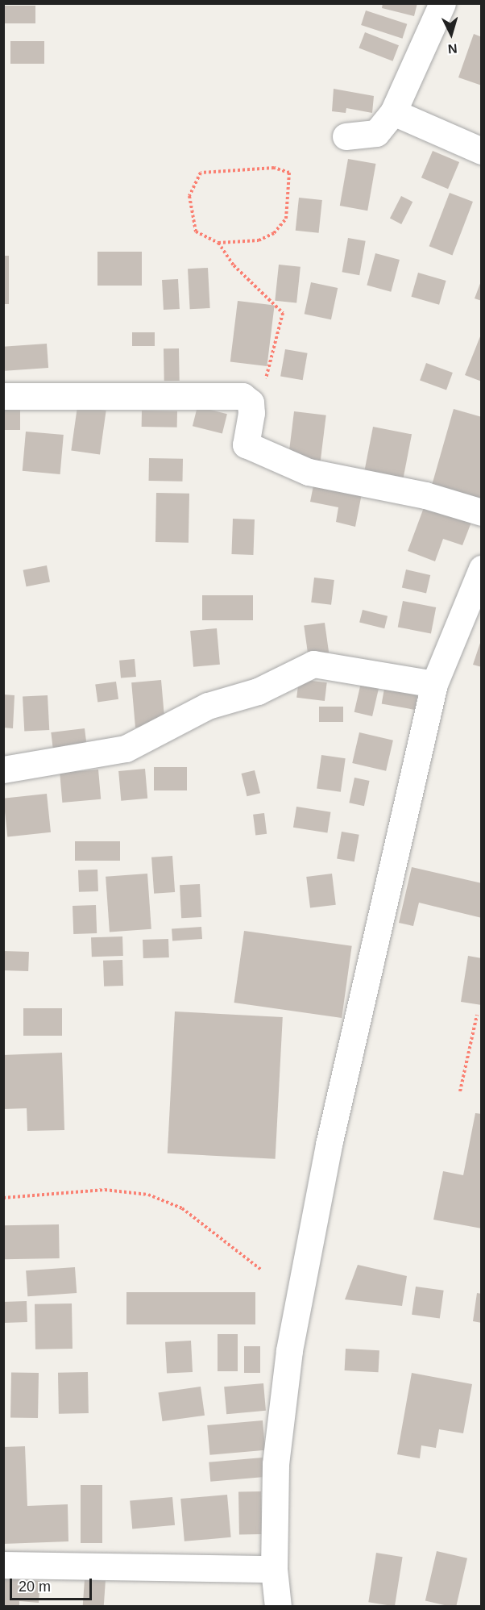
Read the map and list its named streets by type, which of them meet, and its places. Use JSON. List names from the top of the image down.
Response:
{
  "scale_bar": "20 m",
  "north": "bottom"
}
